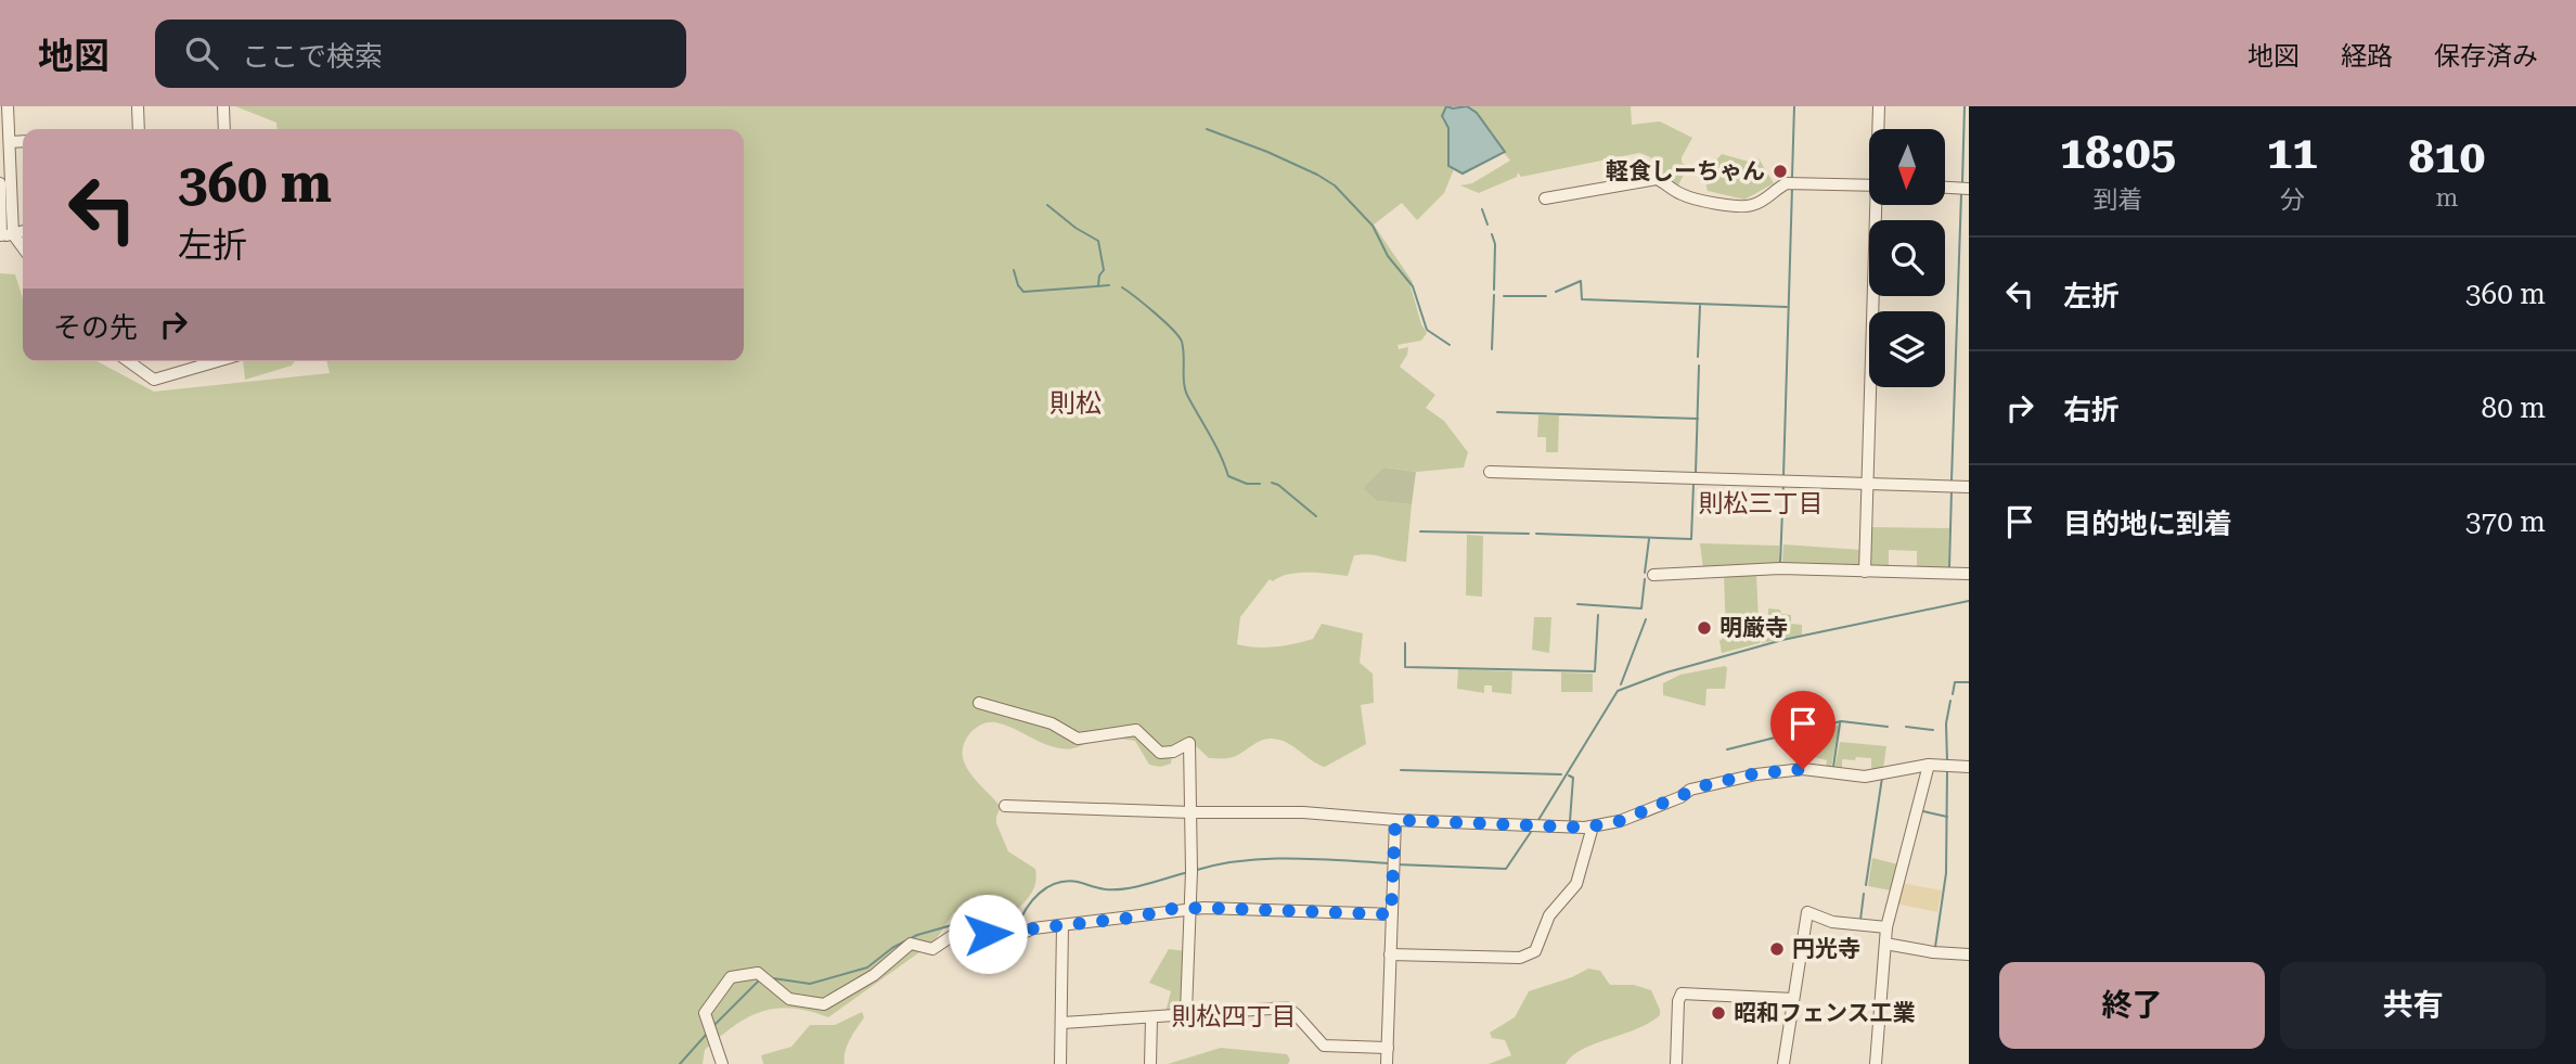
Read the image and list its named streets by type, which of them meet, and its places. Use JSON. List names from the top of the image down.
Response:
{
  "districts": ["則松", "則松三丁目", "則松四丁目"],
  "places": [
    "軽食しーちゃん",
    "明厳寺",
    "円光寺",
    "昭和フェンス工業"
  ],
  "north": "bottom",
  "page": {
    "header": "地図",
    "search": "ここで検索",
    "nav": ["地図", "経路", "保存済み"],
    "eta": [
      "18:05",
      "到着",
      "11",
      "分",
      "810",
      "m"
    ],
    "turn": ["360 m", "左折"],
    "list": [
      {
        "name": "左折",
        "value": "360 m"
      },
      {
        "name": "右折",
        "value": "80 m"
      },
      {
        "name": "目的地に到着",
        "value": "370 m"
      }
    ],
    "then": "その先",
    "buttons": ["終了", "共有"]
  }
}
